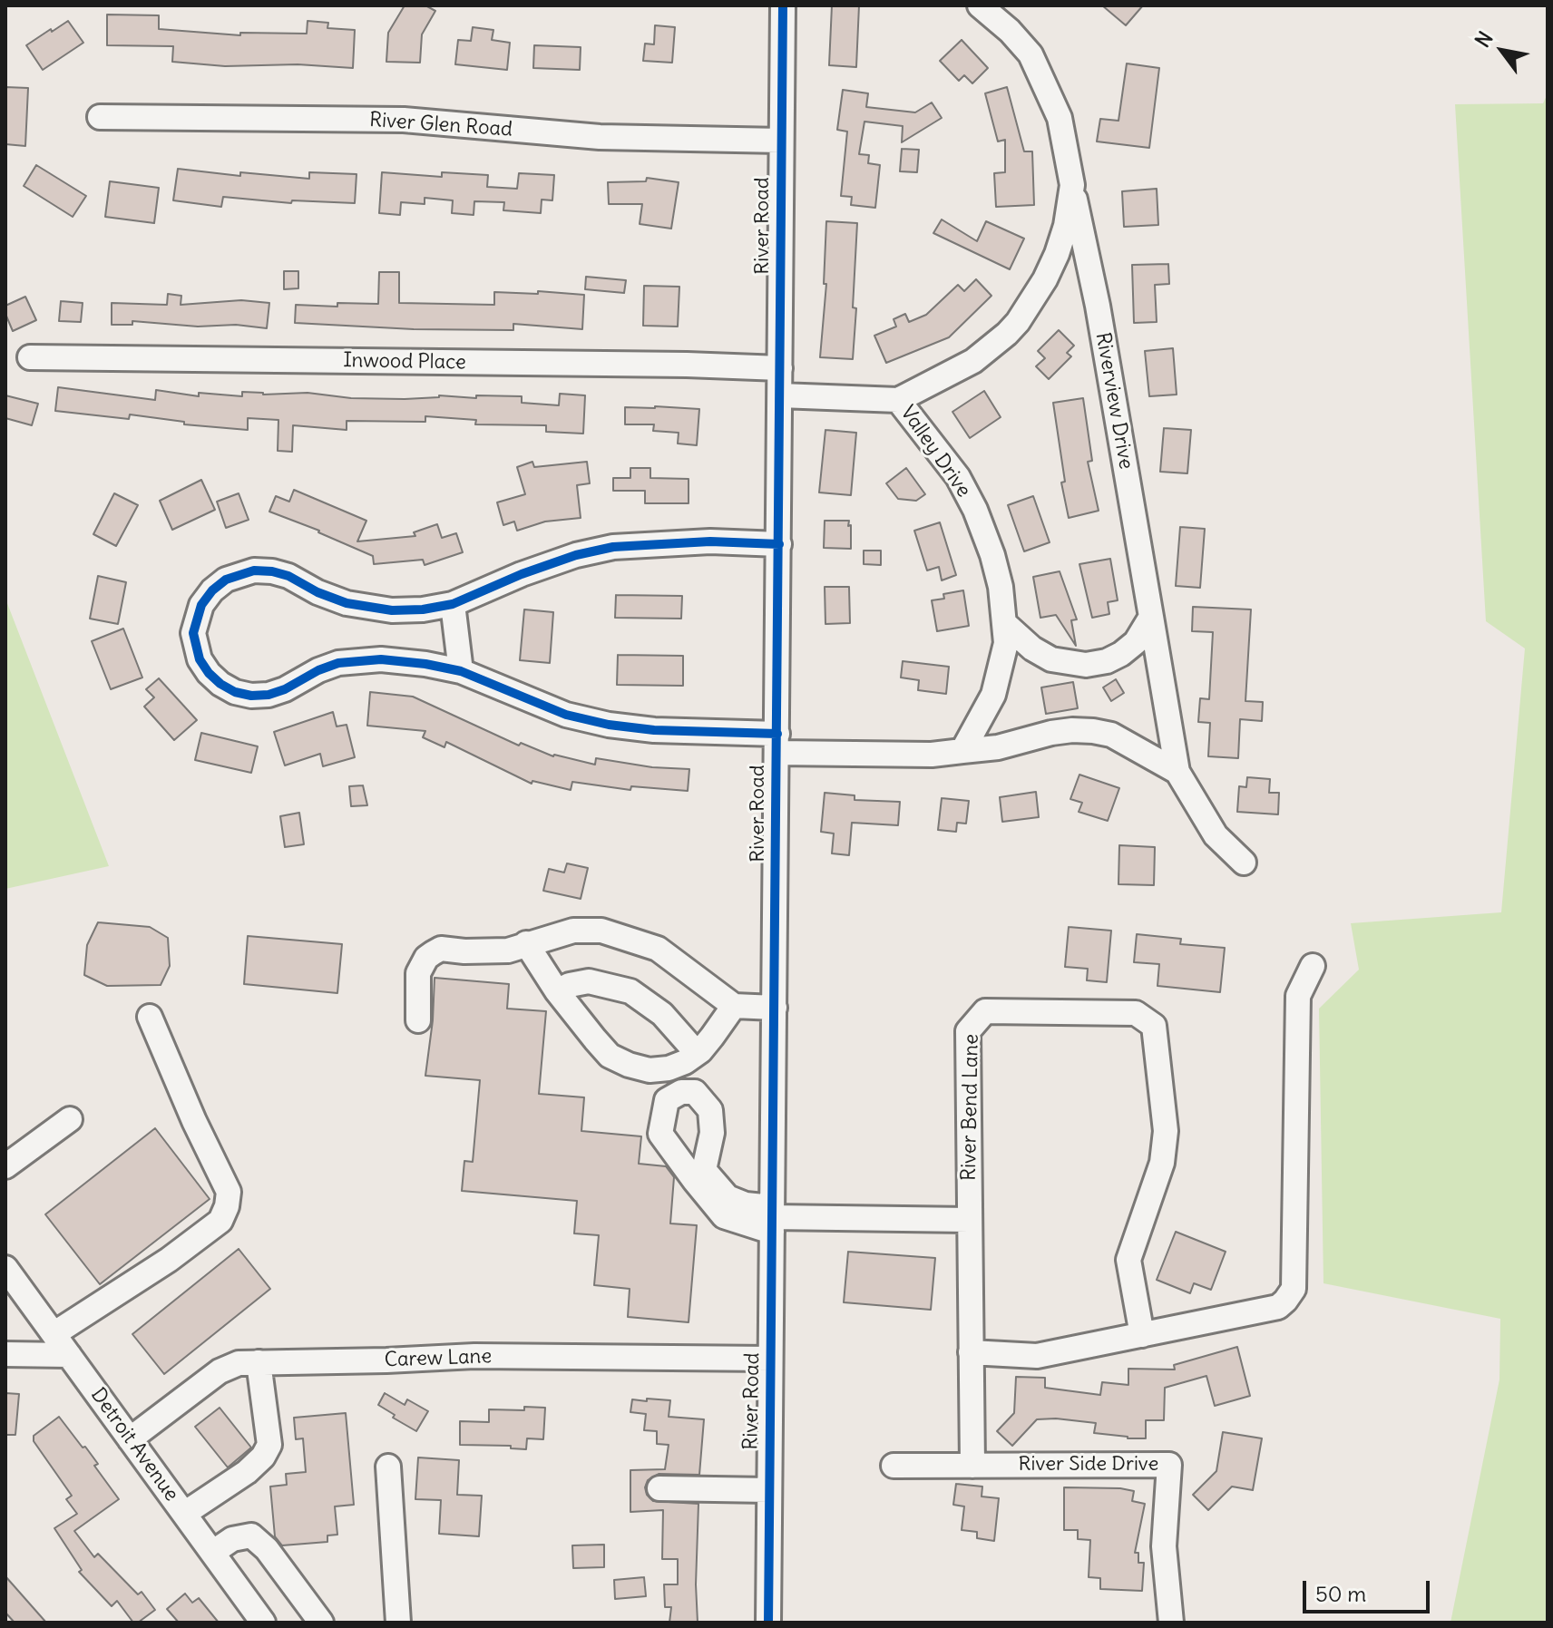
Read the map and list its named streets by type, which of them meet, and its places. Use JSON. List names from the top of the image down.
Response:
{
  "streets": {
    "street": [
      "River Glen Road",
      "River Road",
      "Inwood Place",
      "Riverview Drive",
      "Valley Drive",
      "River Bend Lane",
      "Carew Lane",
      "Detroit Avenue",
      "River Side Drive"
    ]
  },
  "crossings": [
    ["River Glen Road", "River Road"],
    ["River Road", "Inwood Place"],
    ["River Road", "Carew Lane"],
    ["River Bend Lane", "River Side Drive"],
    ["Carew Lane", "Detroit Avenue"]
  ],
  "scale_bar": "50 m",
  "north": "top left"
}
